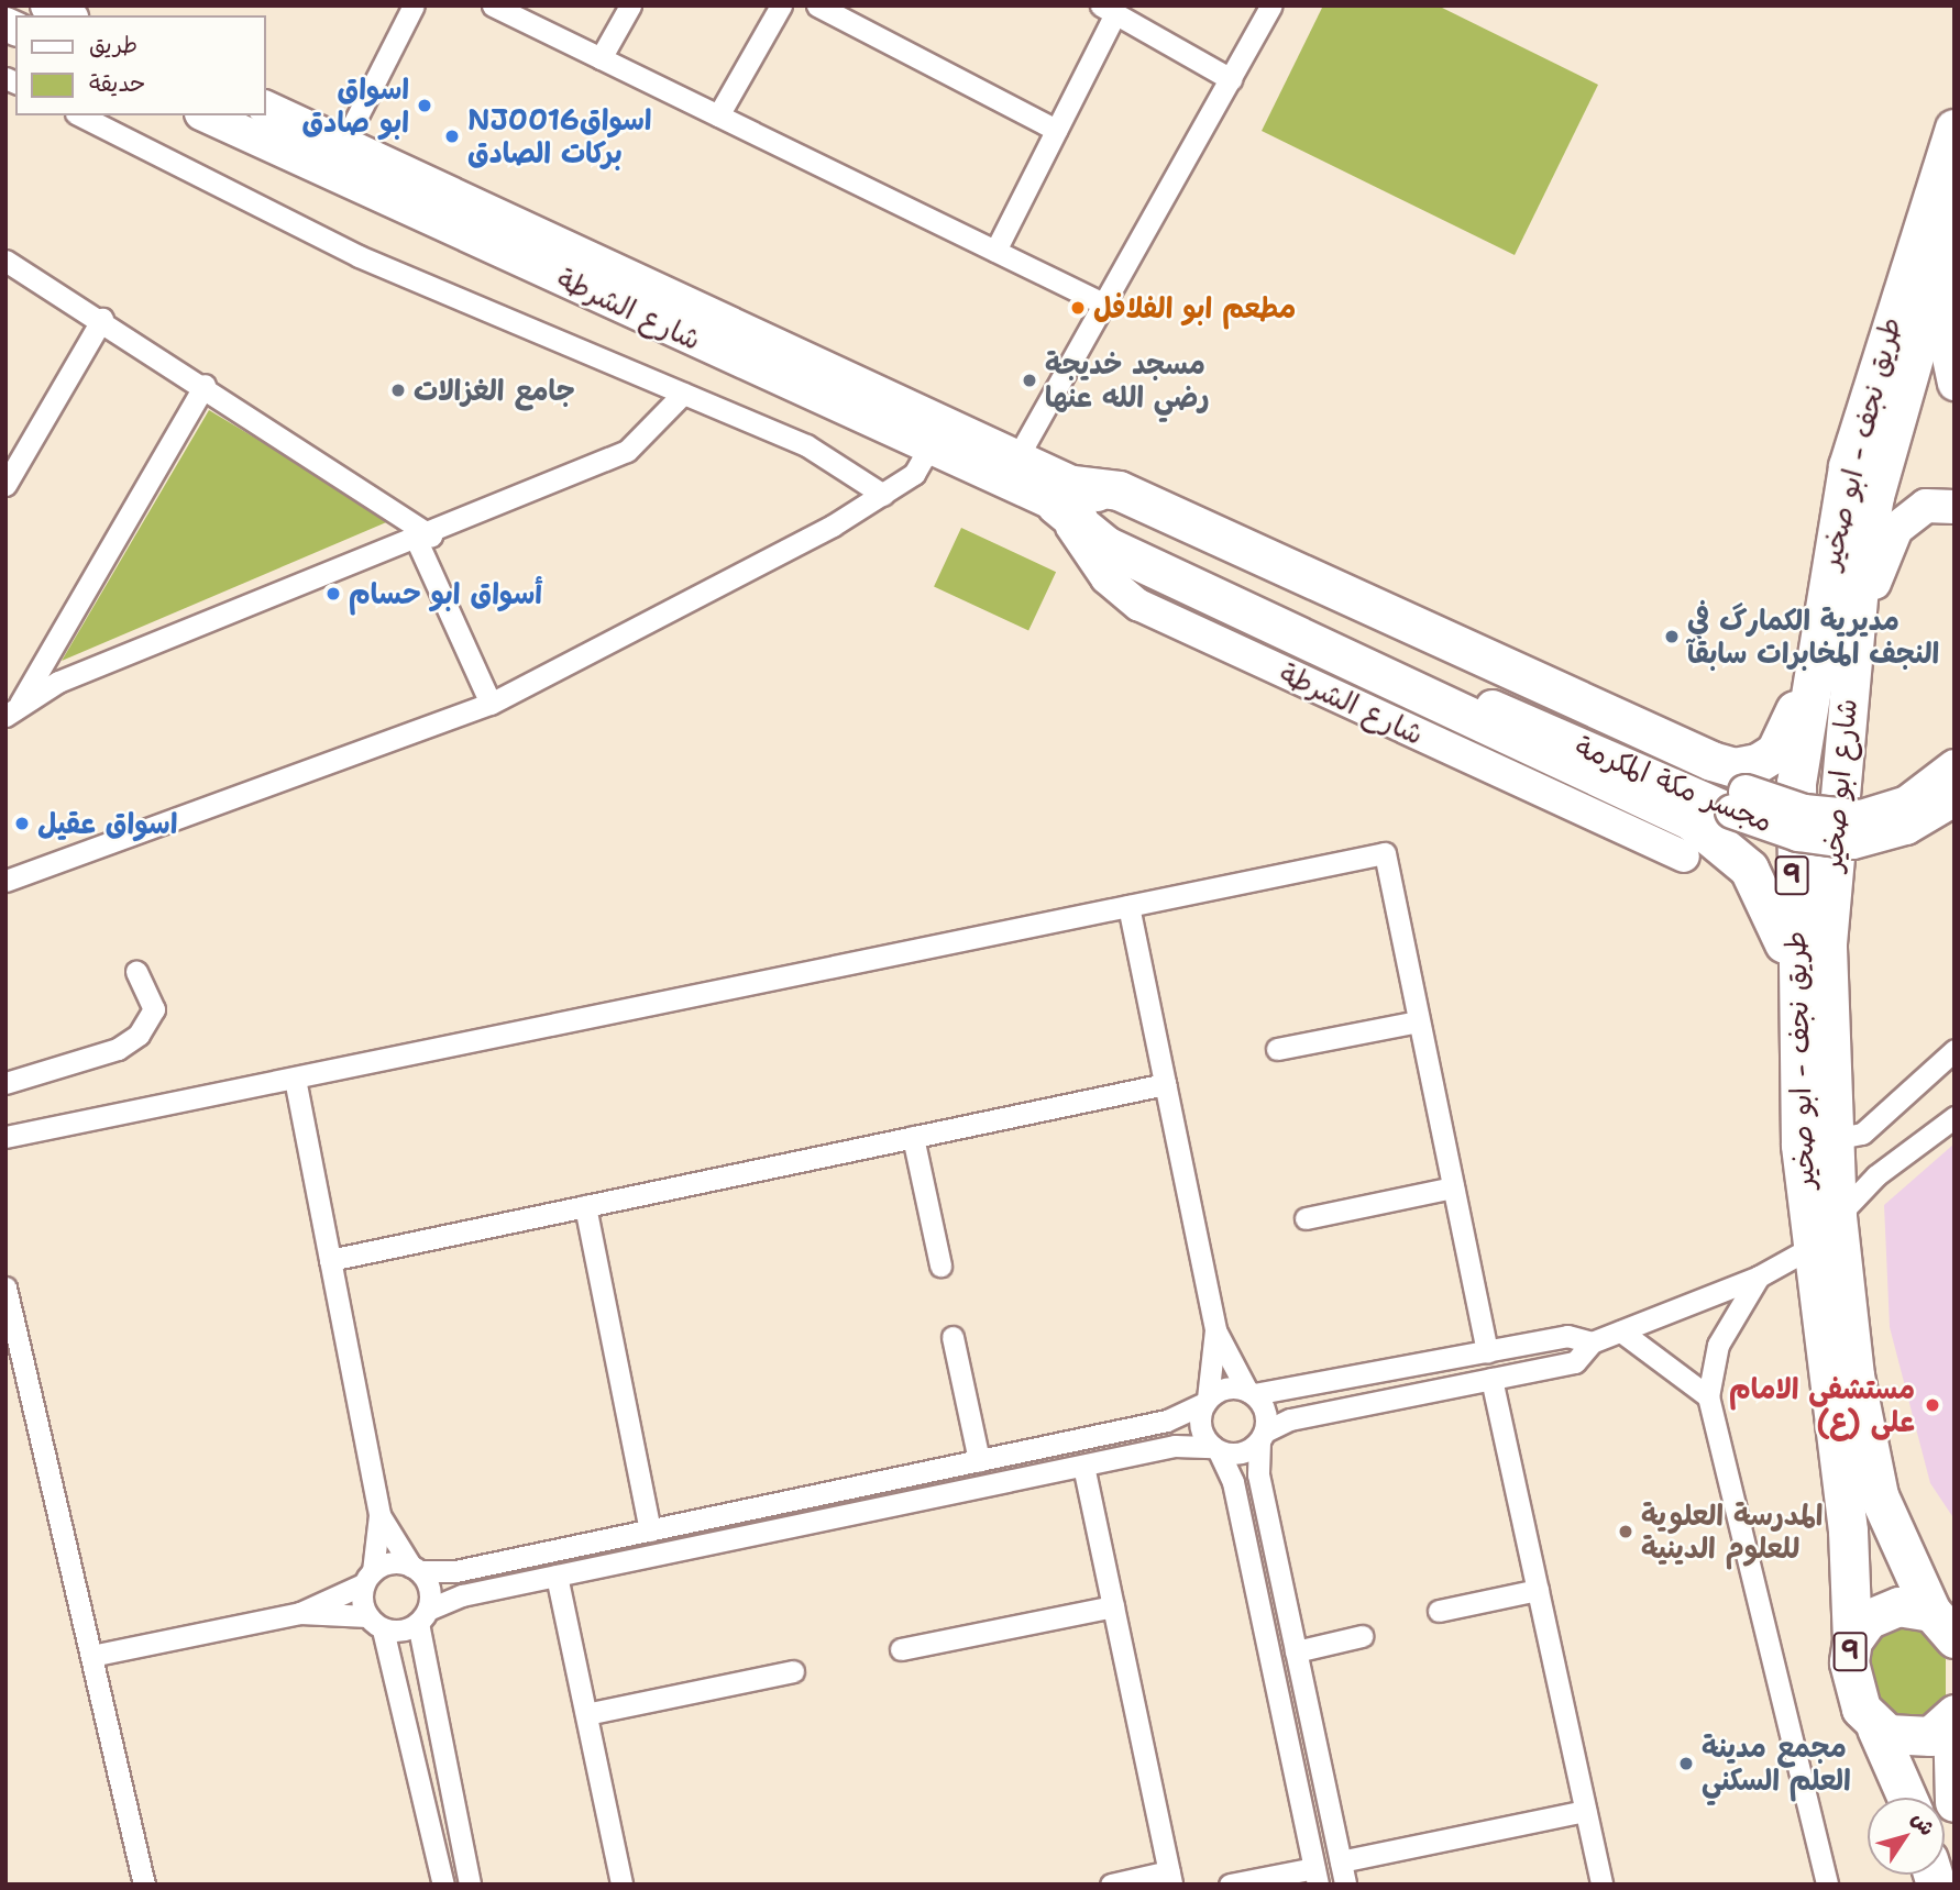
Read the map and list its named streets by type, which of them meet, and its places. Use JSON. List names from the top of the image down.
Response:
{
  "streets": {
    "highway": ["طريق نجف - ابو صخير", "شارع ابو صخير", "9"],
    "main road": ["شارع الشرطة", "مجسر مكة المكرمة"]
  },
  "crossings": [
    ["شارع الشرطة", "مجسر مكة المكرمة"],
    ["طريق نجف - ابو صخير", "شارع ابو صخير"],
    ["طريق نجف - ابو صخير", "9"]
  ],
  "places": [
    "اسواق ابو صادق",
    "NJ0016اسواق برکات الصادق",
    "مطعم ابو الفلافل",
    "مسجد خديجة رضي الله عنها",
    "جامع الغزالات",
    "أسواق ابو حسام",
    "مديرية الكمارگ في النجف المخابرات سابقآ",
    "اسواق عقيل",
    "مستشفی الامام علی (ع)",
    "المدرسة العلوية للعلوم الدينية",
    "مجمع مدينة العلم السكني"
  ],
  "legend": ["طريق", "حديقة"],
  "north": "top right"
}
